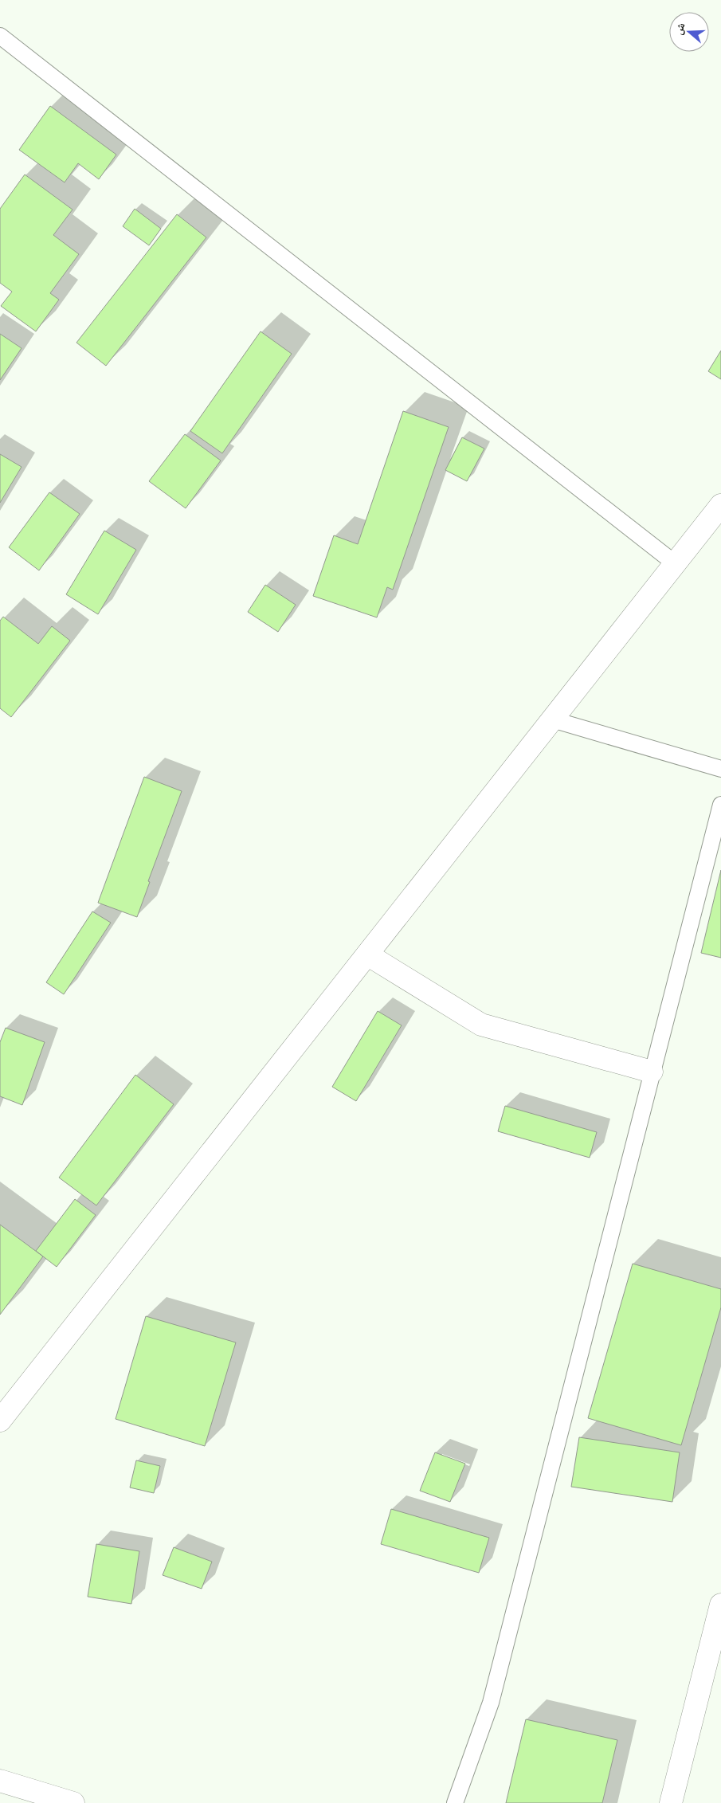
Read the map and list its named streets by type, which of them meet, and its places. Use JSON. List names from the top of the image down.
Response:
{
  "north": "left"
}
